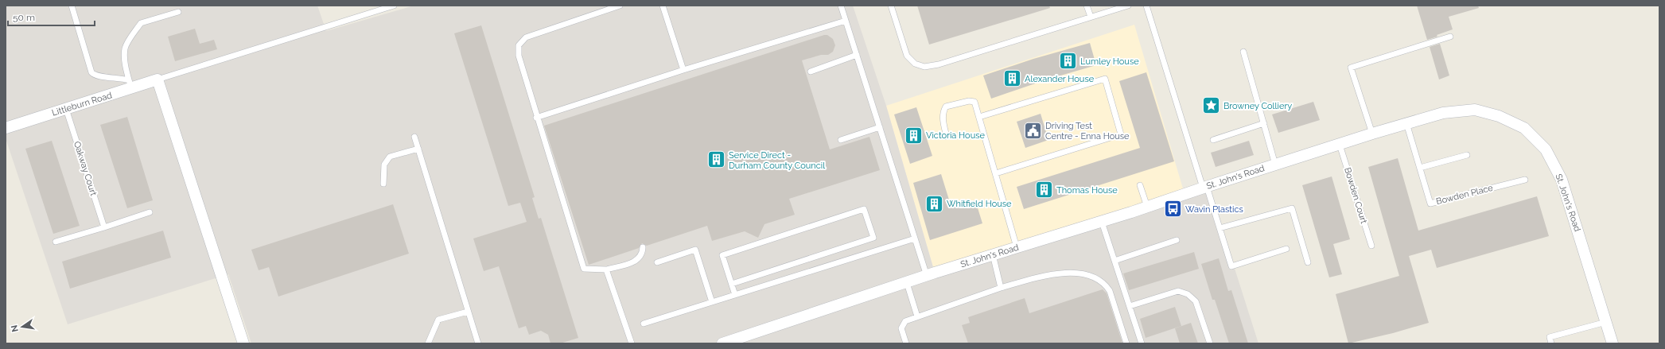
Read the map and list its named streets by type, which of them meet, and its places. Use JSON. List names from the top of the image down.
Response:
{
  "streets": {
    "street": ["Littleburn Road", "St. John's Road"],
    "lane": ["Oakway Court", "Bowden Place", "Bowden Court"]
  },
  "crossings": [
    ["Littleburn Road", "Oakway Court"],
    ["St. John's Road", "Bowden Place"],
    ["St. John's Road", "Bowden Court"]
  ],
  "places": {
    "building": [
      "Lumley House",
      "Alexander House",
      "Victoria House",
      "Service Direct - Durham County Council",
      "Thomas House",
      "Whitfield House"
    ],
    "place": ["Browney Colliery"],
    "public building": ["Driving Test Centre - Enna House"],
    "bus stop": ["Wavin Plastics"]
  },
  "scale_bar": "50 m",
  "north": "left"
}
